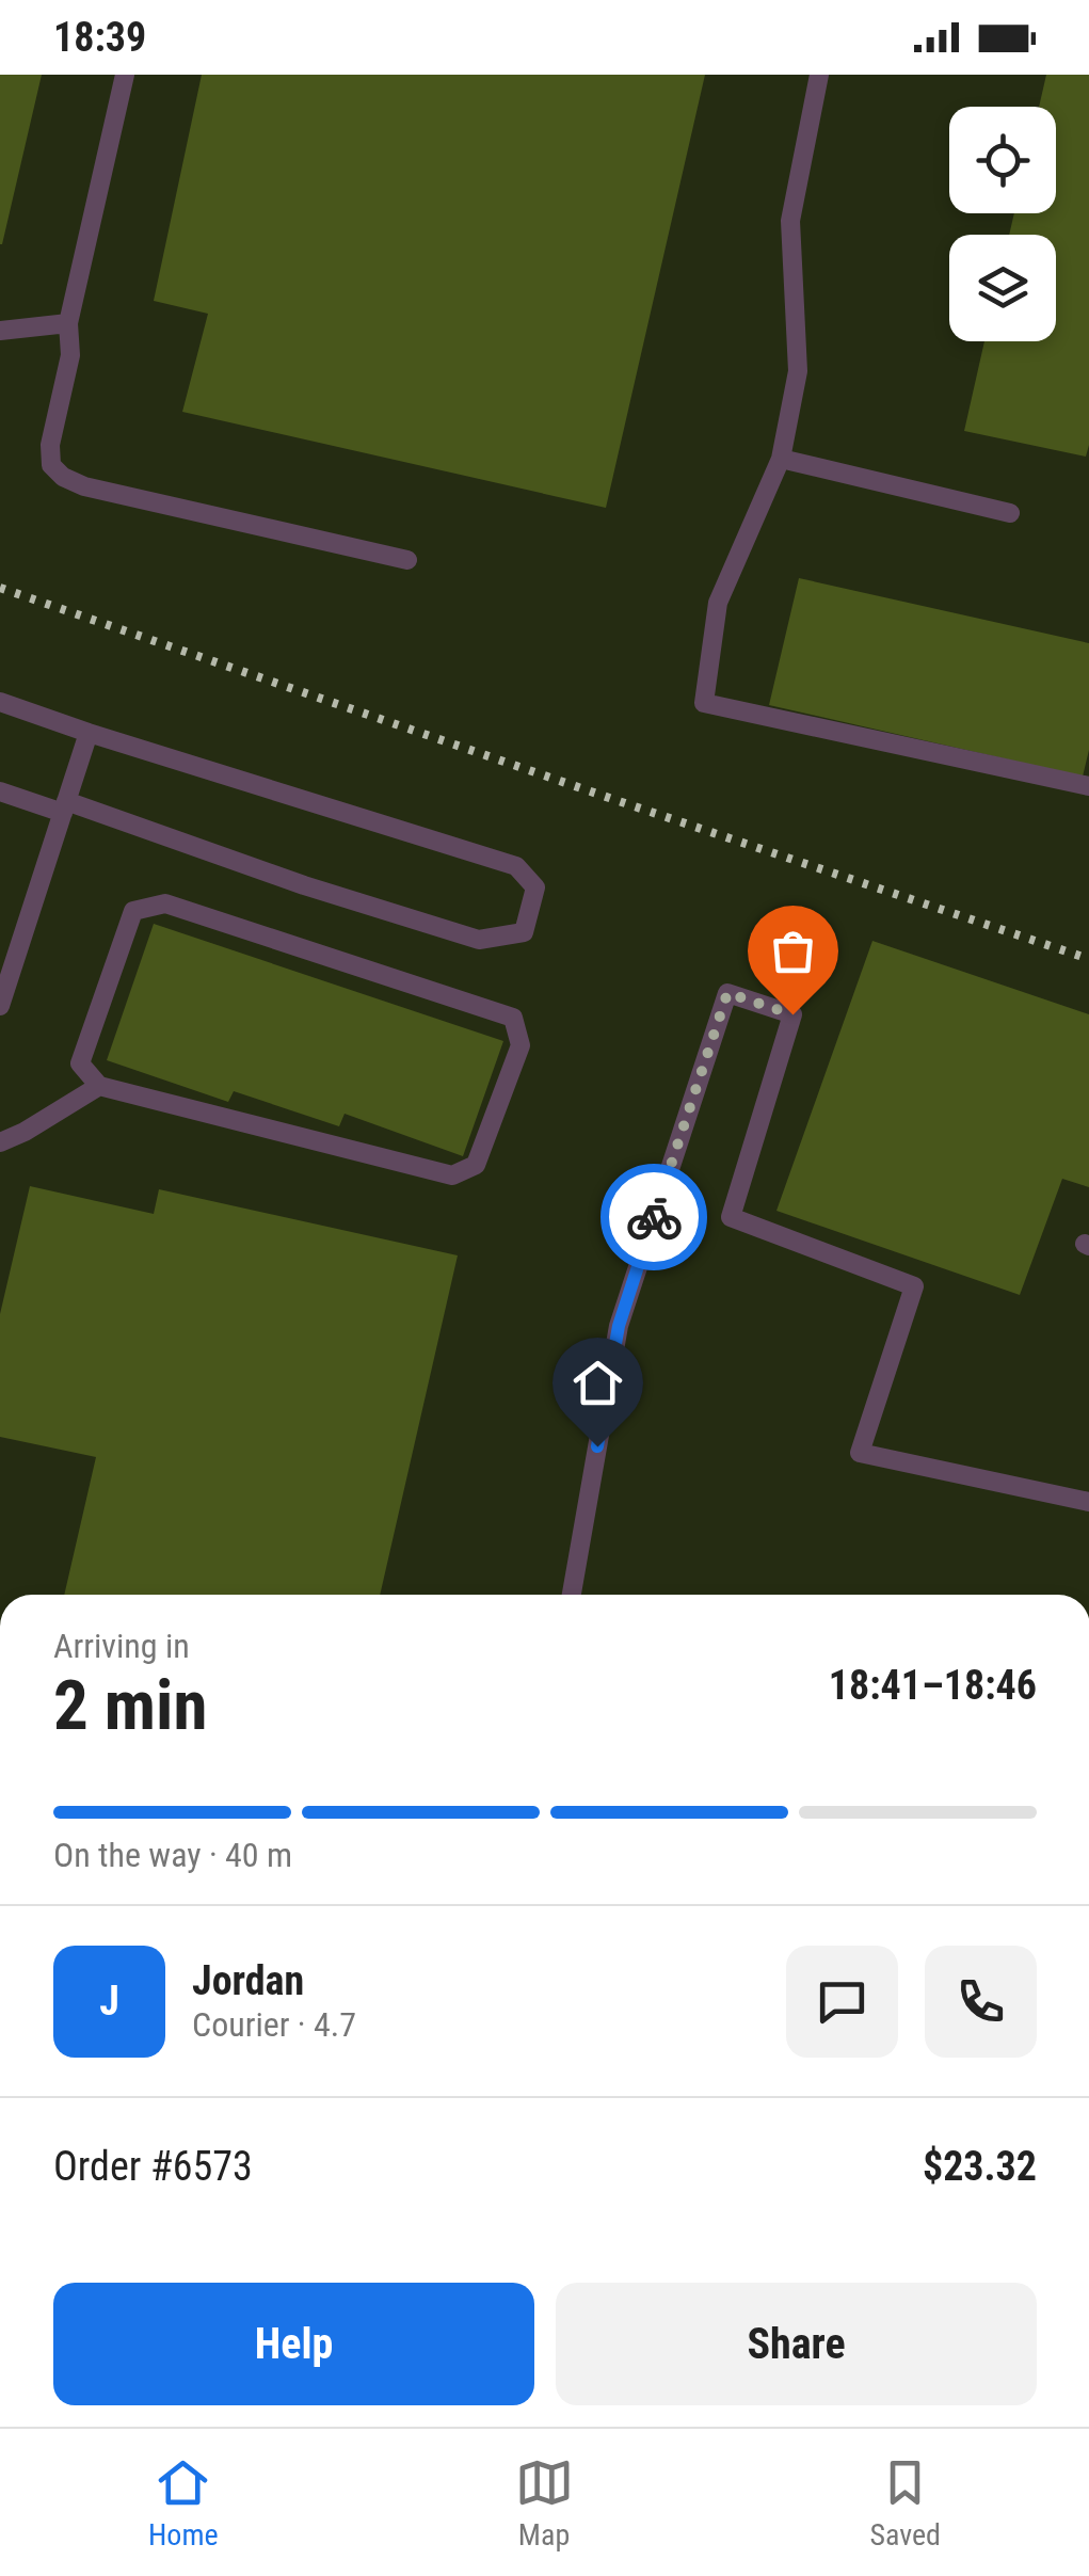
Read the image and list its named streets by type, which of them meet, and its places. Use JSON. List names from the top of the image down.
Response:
{
  "page": {
    "status": "18:39",
    "heading": ["2 min", "Arriving in", "18:41–18:46"],
    "panel": [
      "Jordan",
      "Courier · 4.7",
      "Order #6573",
      "$23.32"
    ],
    "bar": "On the way · 40 m",
    "round": "J",
    "buttons": ["Help", "Share"],
    "tabs": ["Home", "Map", "Saved"]
  }
}
